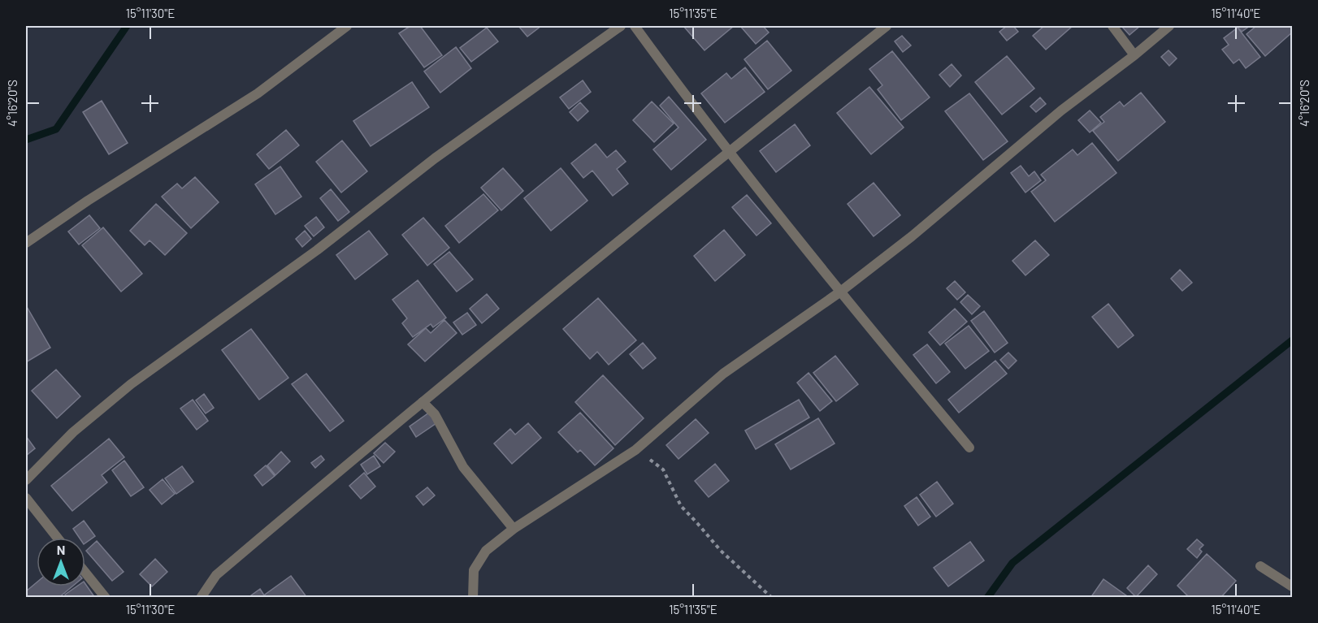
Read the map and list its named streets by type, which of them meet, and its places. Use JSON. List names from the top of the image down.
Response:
{
  "north": "top",
  "coordinates": [
    "15°11'30\"E",
    "15°11'35\"E",
    "15°11'40\"E",
    "4°16'20\"S"
  ]
}
